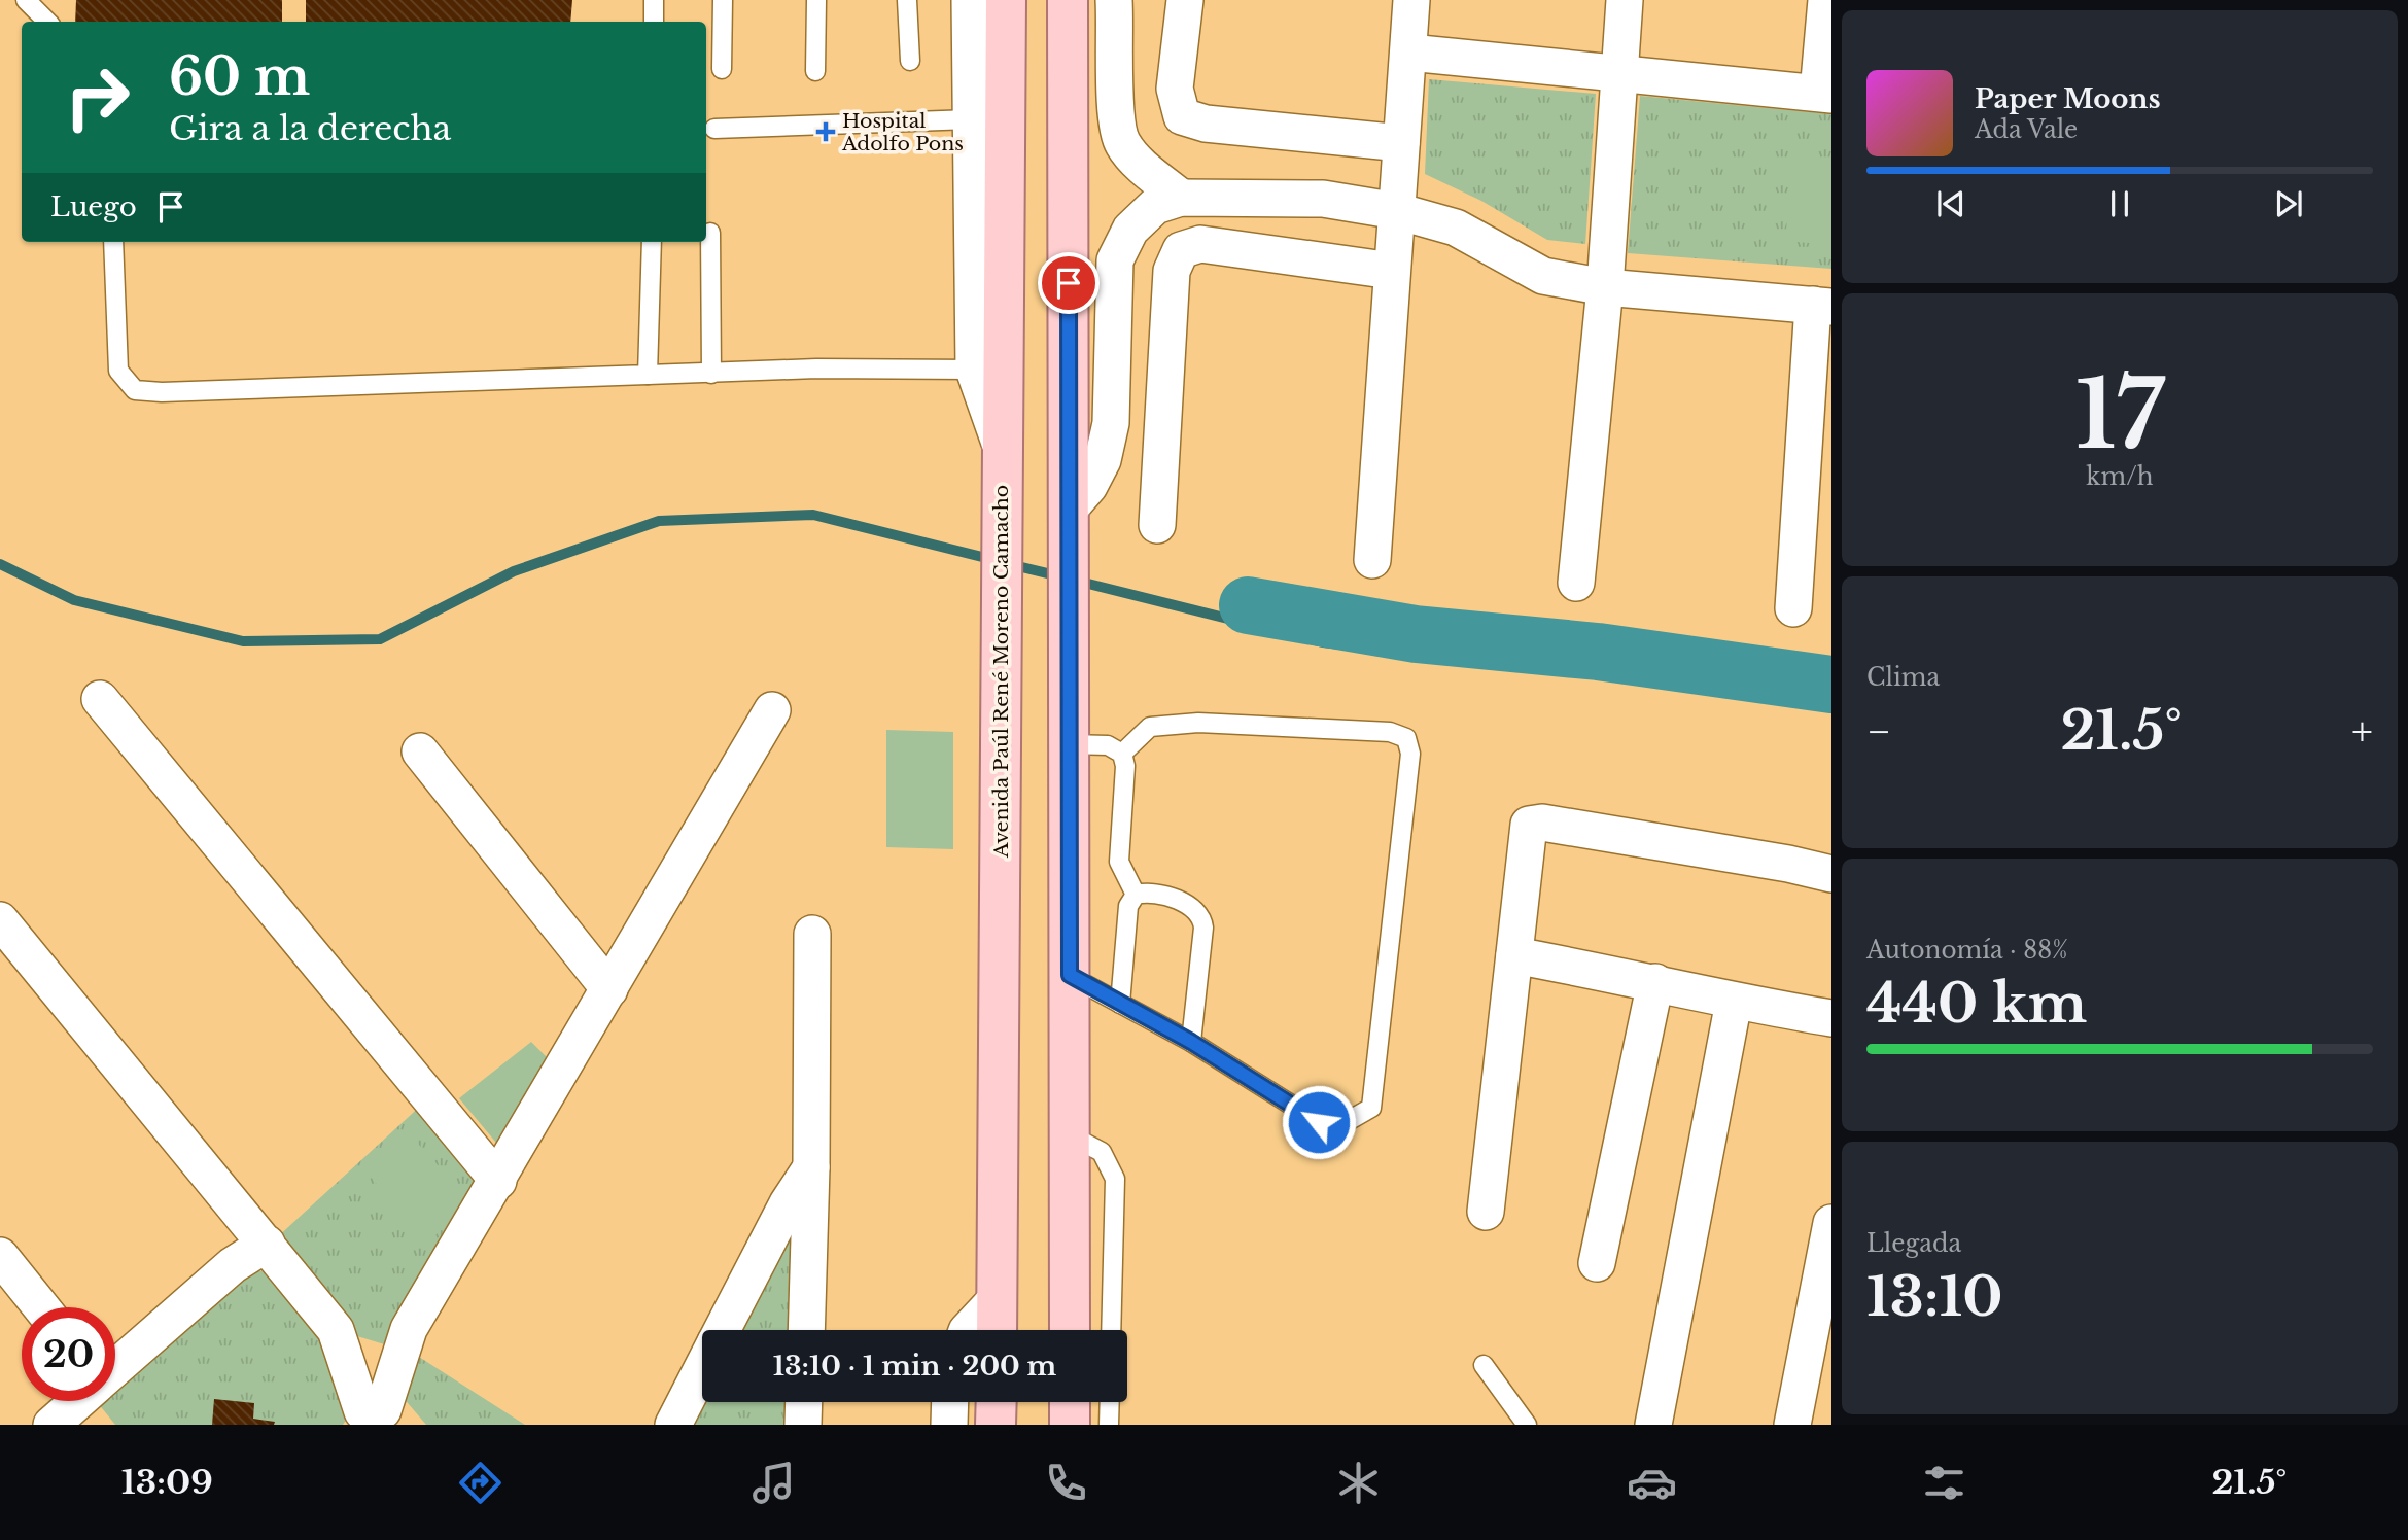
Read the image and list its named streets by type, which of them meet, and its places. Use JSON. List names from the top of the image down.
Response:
{
  "streets": {
    "main road": ["Avenida Paúl René Moreno Camacho"]
  },
  "places": {
    "health": ["Hospital Adolfo Pons"]
  },
  "page": {
    "turn": ["60 m", "Gira a la derecha"],
    "song": ["Paper Moons", "Ada Vale"],
    "then": "Luego",
    "tile": [
      ["17", "km/h"],
      "Clima",
      ["Autonomía · 88%", "440 km"],
      ["Llegada", "13:10"]
    ],
    "heat": ["−", "21.5°", "+"],
    "limit": "20",
    "trip": "13:10 · 1 min · 200 m",
    "tabs": ["13:09", "21.5°"]
  }
}
